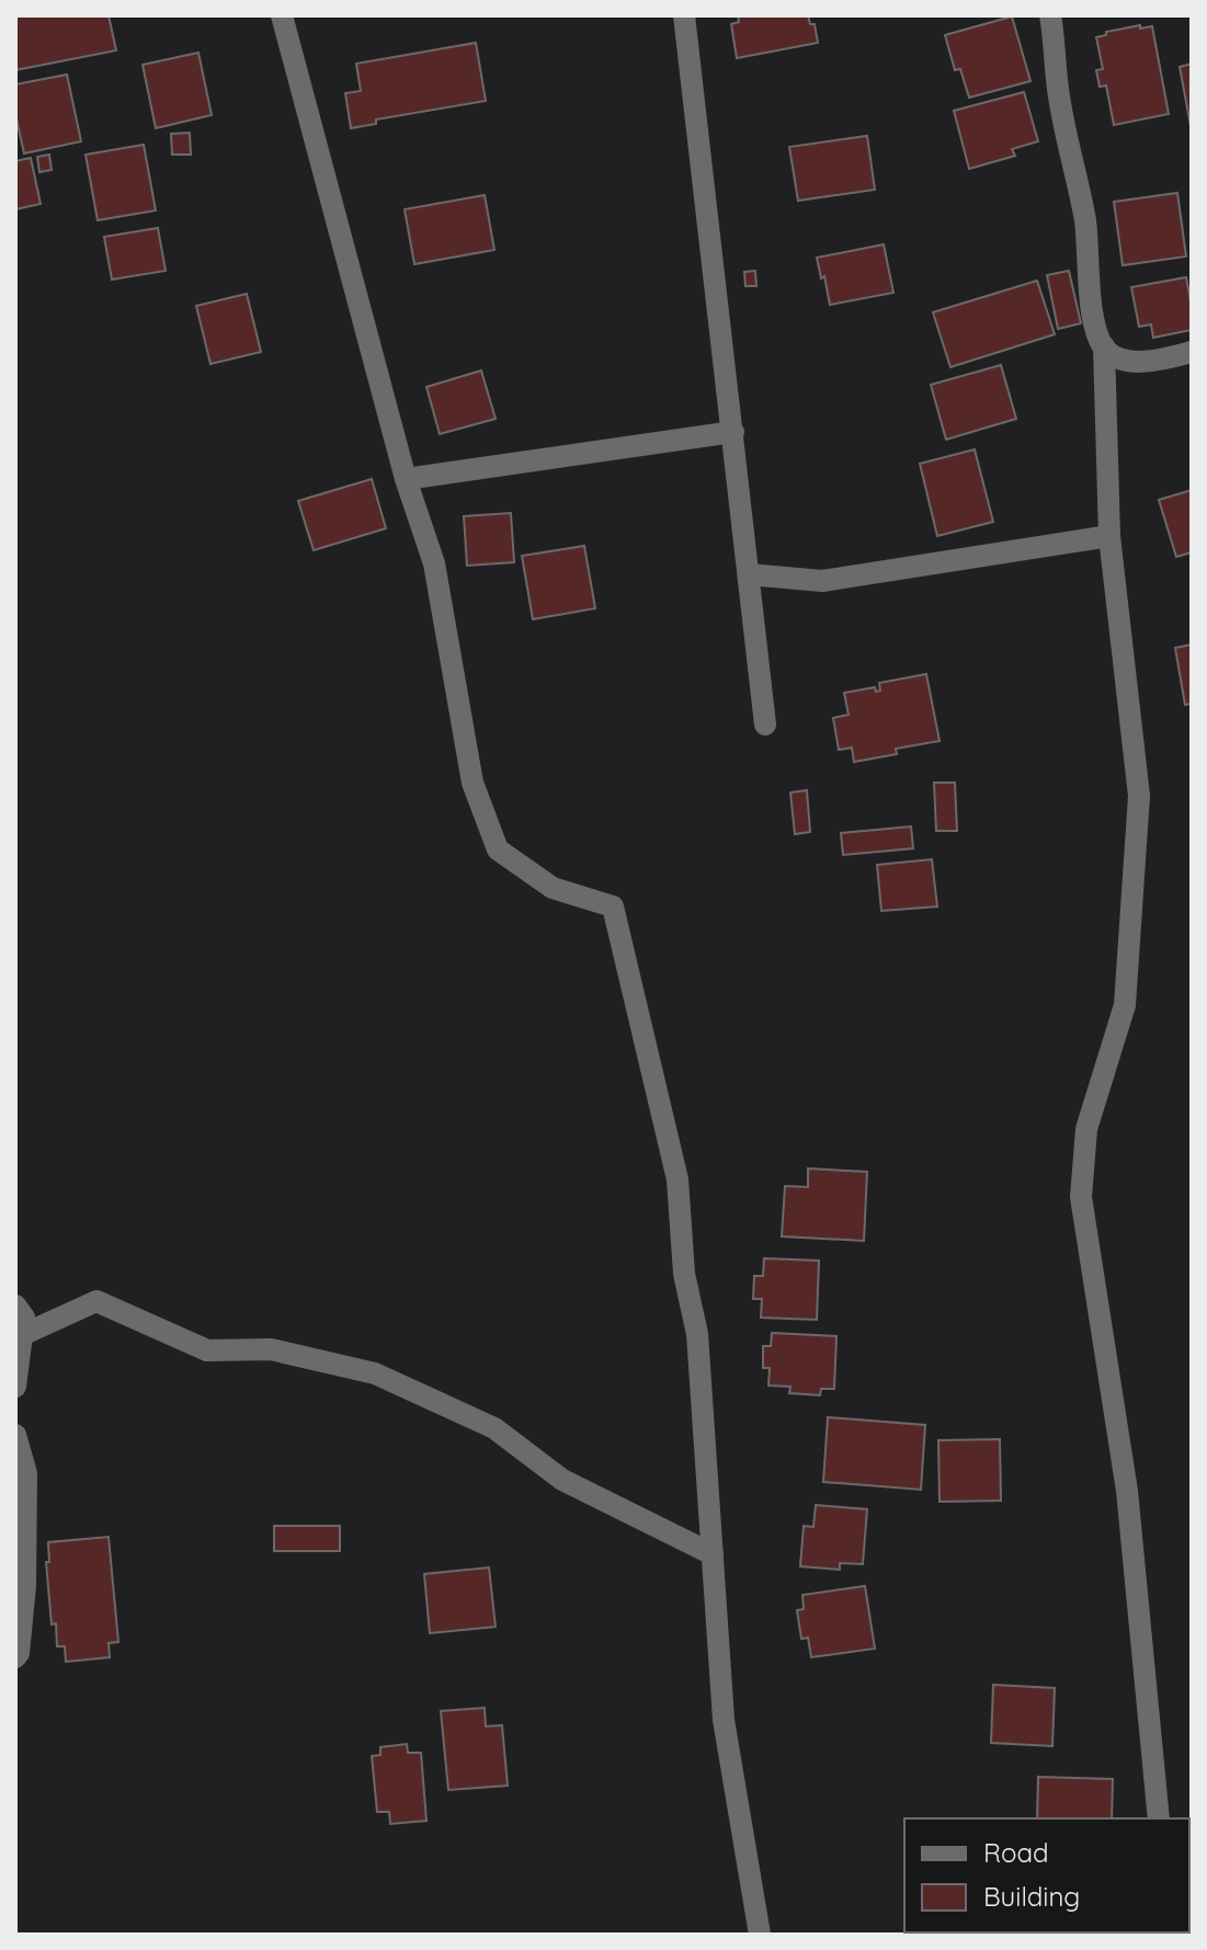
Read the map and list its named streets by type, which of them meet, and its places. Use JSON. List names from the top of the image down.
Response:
{
  "legend": ["Road", "Building"]
}
